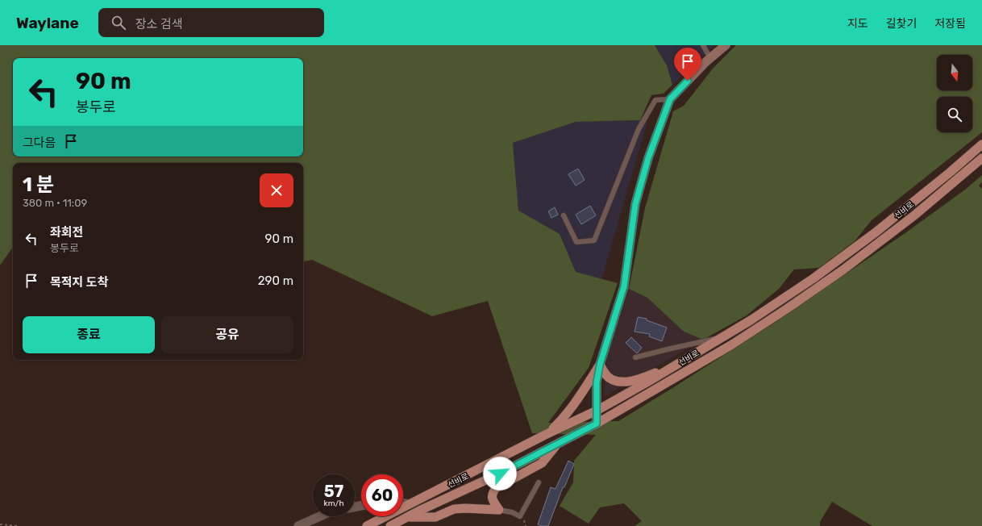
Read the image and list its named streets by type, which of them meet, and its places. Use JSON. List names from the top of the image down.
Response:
{
  "streets": {
    "main road": ["선비로"]
  },
  "north": "bottom",
  "page": {
    "header": "Waylane",
    "search": "장소 검색",
    "nav": ["지도", "길찾기", "저장됨"],
    "turn": ["90 m", "봉두로"],
    "then": "그다음",
    "heading": ["1 분", "380 m · 11:09"],
    "list": [
      {
        "name": "좌회전",
        "note": "봉두로",
        "value": "90 m"
      },
      {
        "name": "목적지 도착",
        "value": "290 m"
      }
    ],
    "buttons": ["종료", "공유"],
    "speed": "57 km/h",
    "limit": "60"
  }
}
